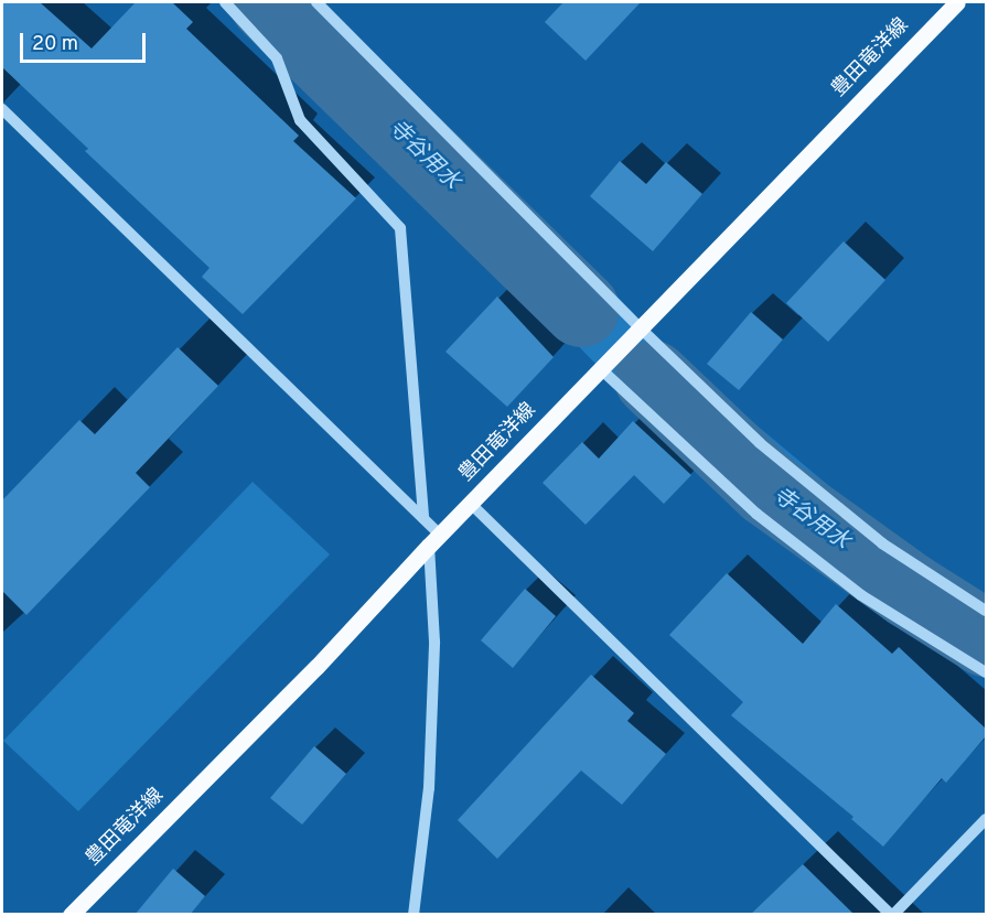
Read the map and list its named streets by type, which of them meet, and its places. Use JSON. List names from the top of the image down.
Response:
{
  "streets": {
    "main road": ["豊田竜洋線"]
  },
  "water": ["寺谷用水"],
  "scale_bar": "20 m"
}
